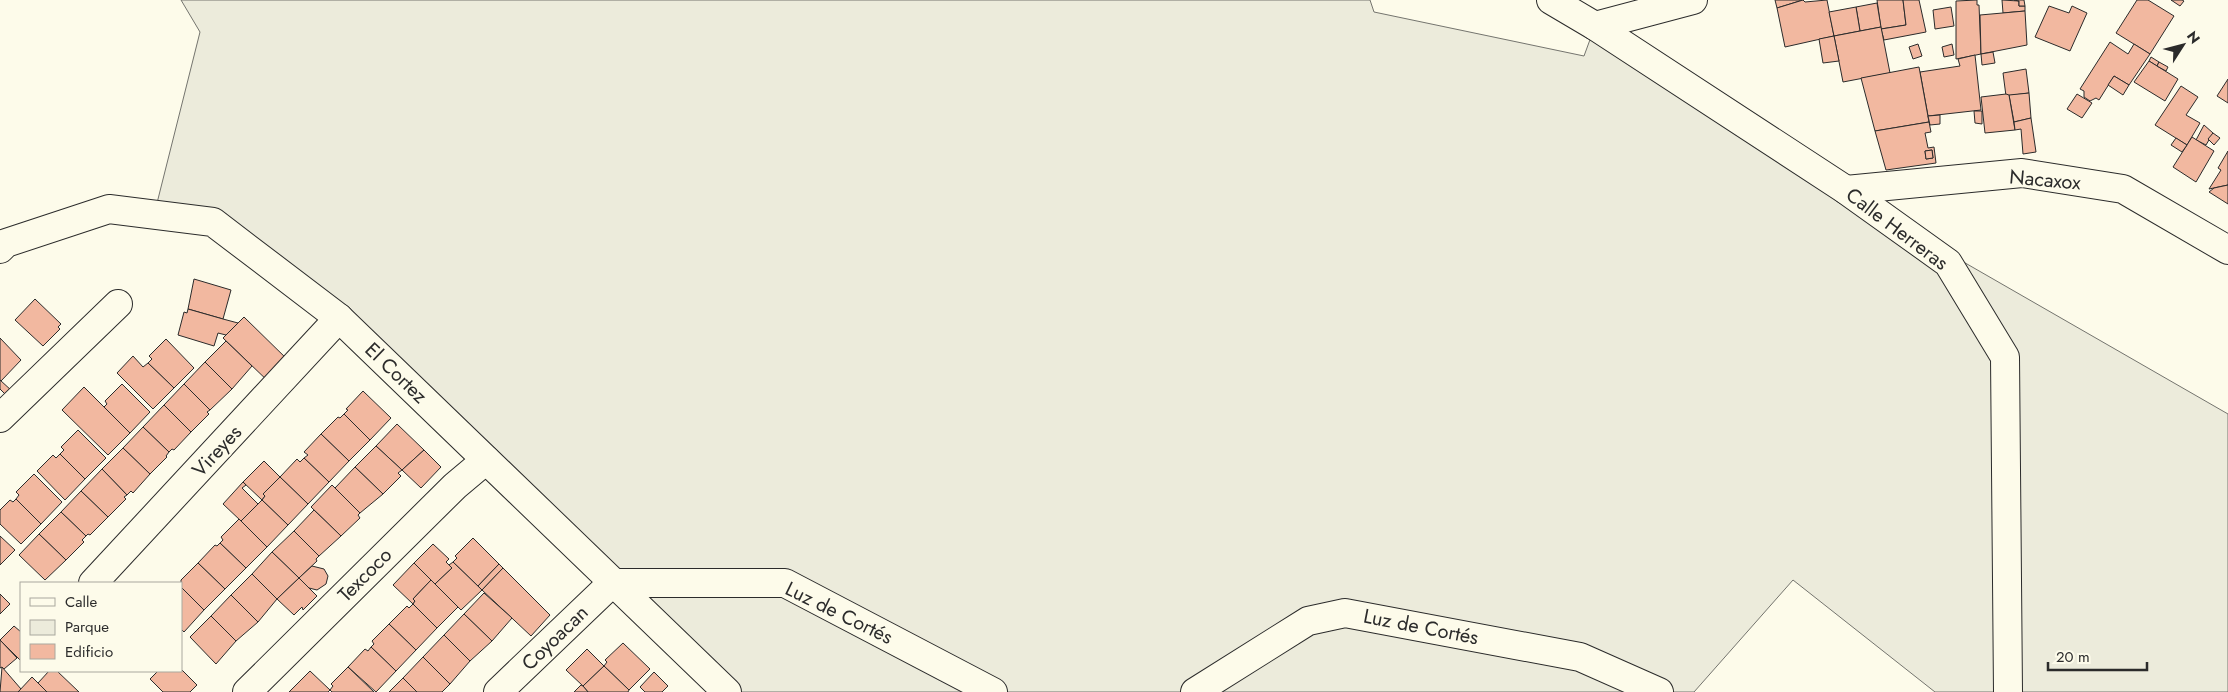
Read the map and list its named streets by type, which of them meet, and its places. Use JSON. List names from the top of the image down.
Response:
{
  "streets": {
    "street": [
      "Nacaxox",
      "Calle Herreras",
      "El Cortez",
      "Vireyes",
      "Texcoco",
      "Luz de Cortés",
      "Coyoacan"
    ]
  },
  "crossings": [
    ["Nacaxox", "Calle Herreras"],
    ["El Cortez", "Vireyes"],
    ["El Cortez", "Texcoco"],
    ["El Cortez", "Luz de Cortés"],
    ["El Cortez", "Coyoacan"],
    ["Luz de Cortés", "Coyoacan"]
  ],
  "legend": ["Calle", "Parque", "Edificio"],
  "scale_bar": "20 m",
  "north": "top right"
}
